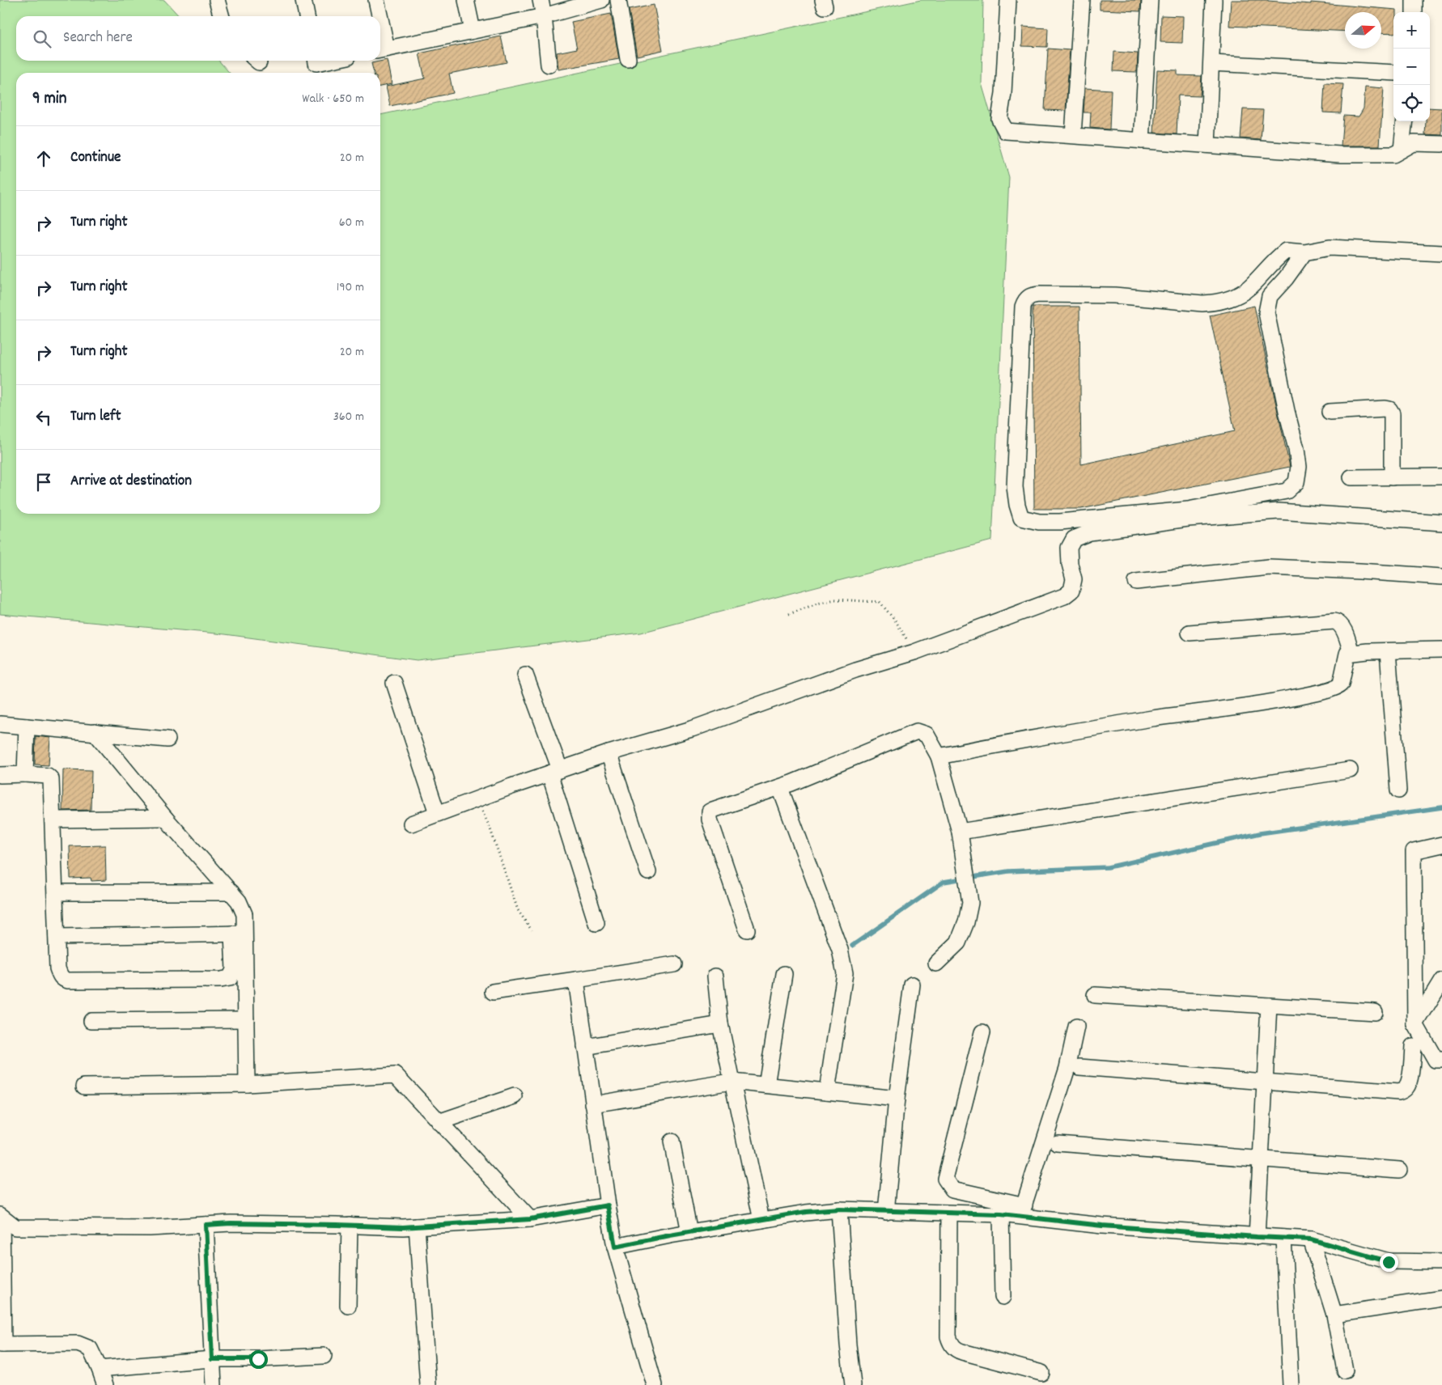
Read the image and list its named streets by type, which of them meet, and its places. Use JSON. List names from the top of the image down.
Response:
{
  "north": "right",
  "page": {
    "map_buttons": ["+", "−"],
    "search": "Search here",
    "heading": ["9 min", "Walk · 650 m"],
    "list": [
      ["Continue", "20 m"],
      ["Turn right", "60 m"],
      ["Turn right", "190 m"],
      ["Turn right", "20 m"],
      ["Turn left", "360 m"],
      "Arrive at destination"
    ]
  }
}
